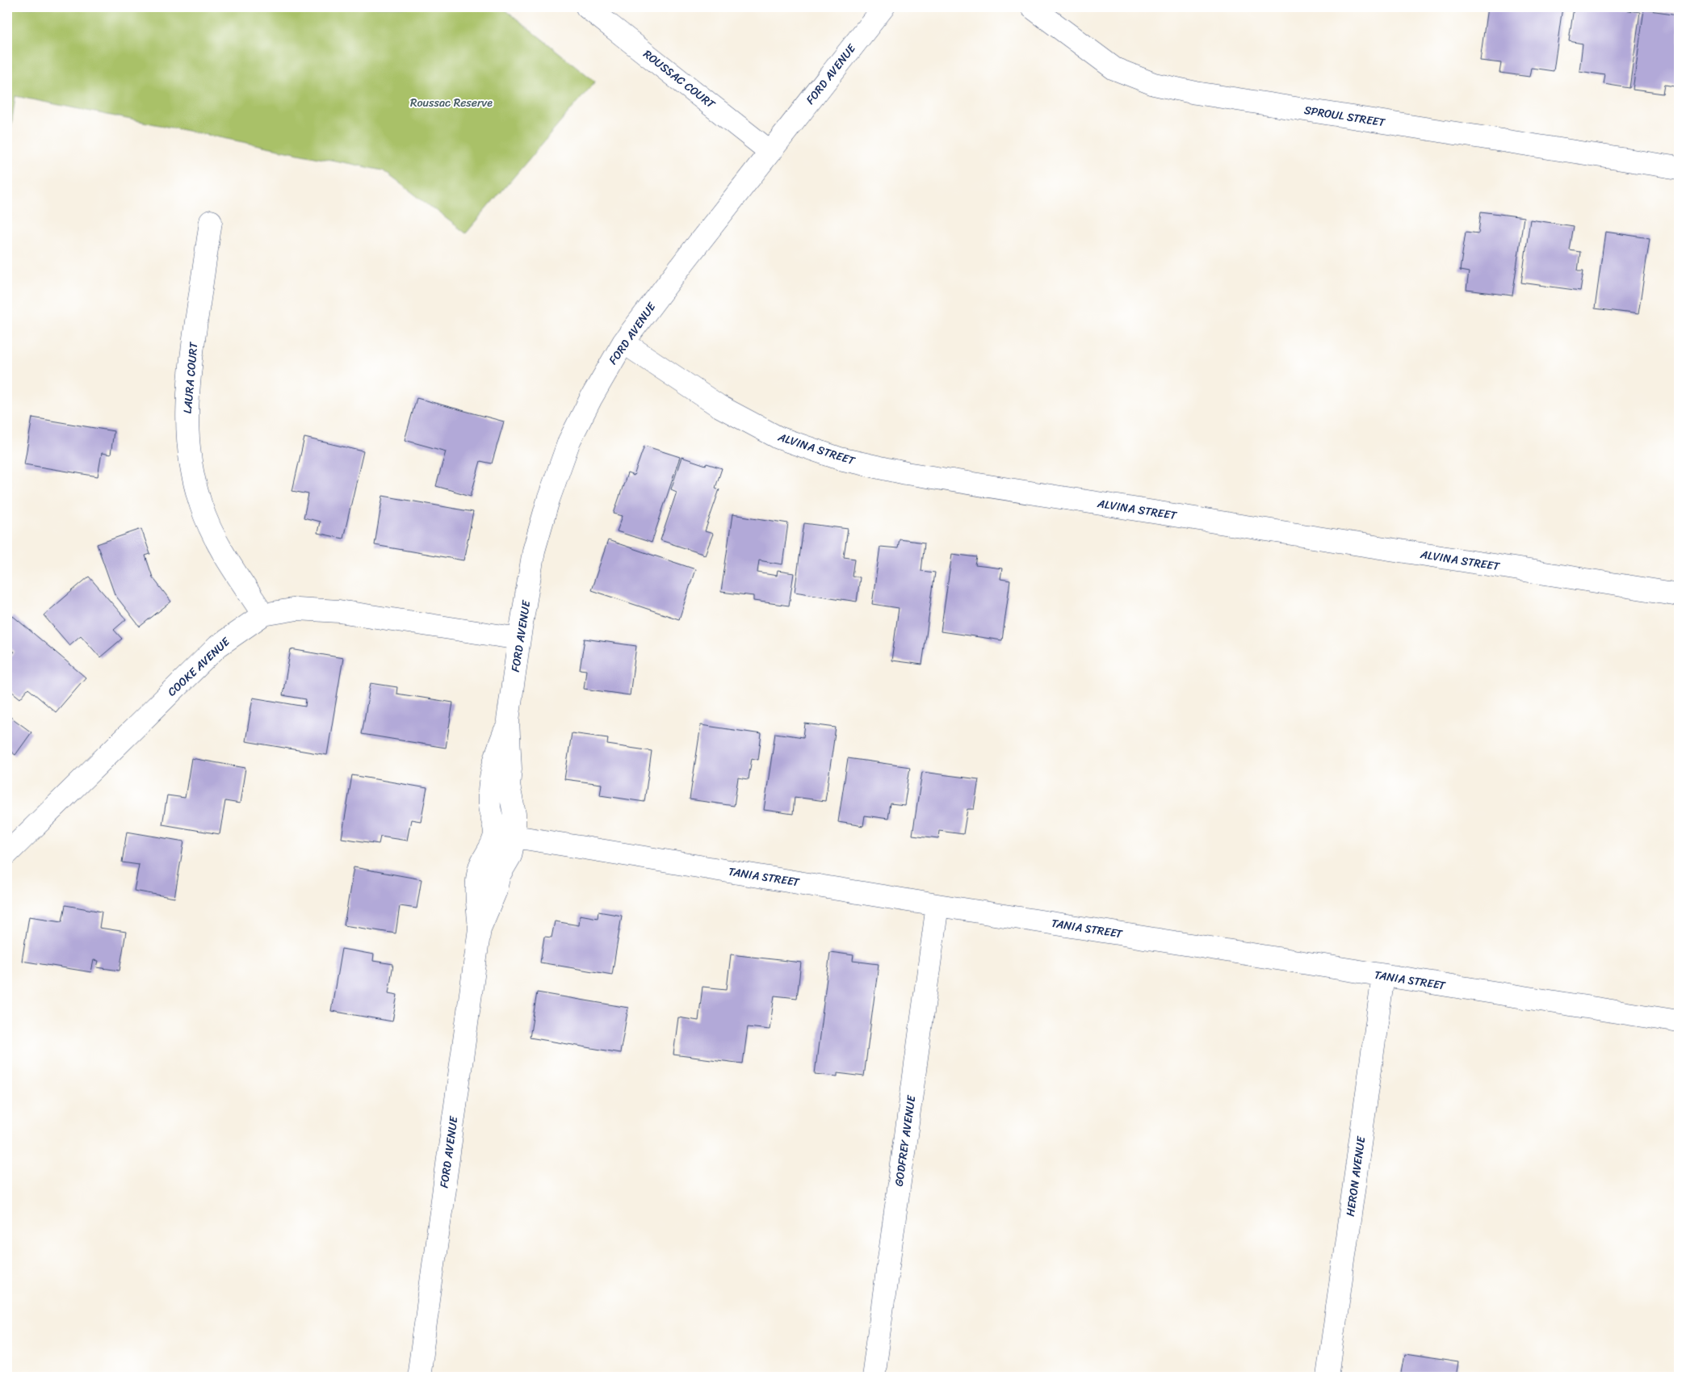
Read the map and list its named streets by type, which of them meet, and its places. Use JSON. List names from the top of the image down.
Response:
{
  "streets": {
    "street": [
      "FORD AVENUE",
      "ROUSSAC COURT",
      "SPROUL STREET",
      "LAURA COURT",
      "ALVINA STREET",
      "COOKE AVENUE",
      "TANIA STREET",
      "GODFREY AVENUE",
      "HERON AVENUE"
    ]
  },
  "crossings": [
    ["FORD AVENUE", "ROUSSAC COURT"],
    ["FORD AVENUE", "ALVINA STREET"],
    ["FORD AVENUE", "COOKE AVENUE"],
    ["FORD AVENUE", "TANIA STREET"],
    ["LAURA COURT", "COOKE AVENUE"],
    ["TANIA STREET", "GODFREY AVENUE"],
    ["TANIA STREET", "HERON AVENUE"]
  ],
  "parks": ["Roussac Reserve"]
}
